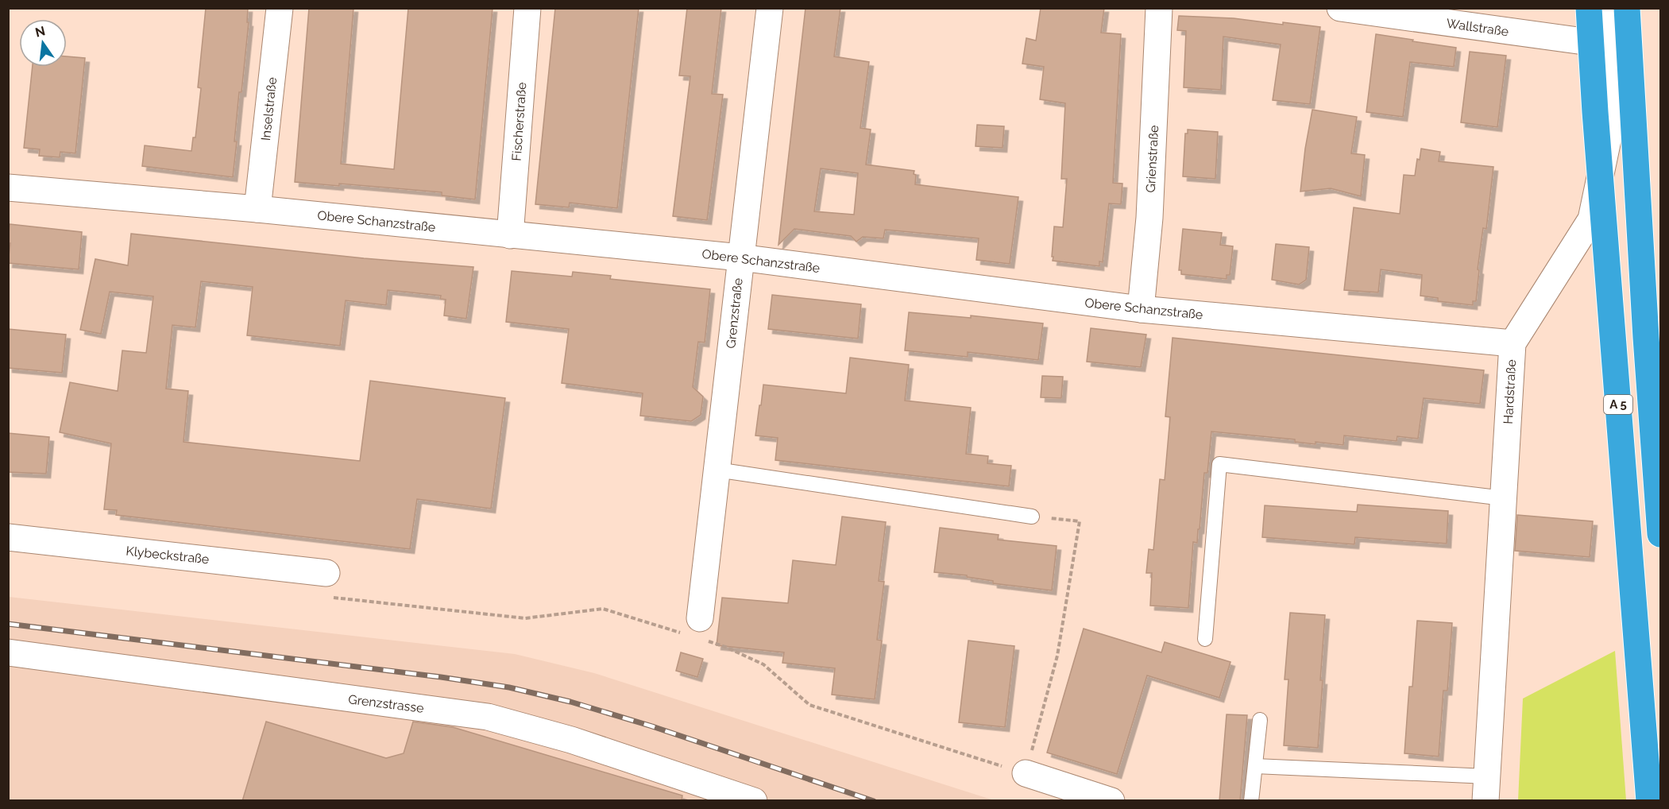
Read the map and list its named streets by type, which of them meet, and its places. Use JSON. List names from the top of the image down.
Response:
{
  "streets": {
    "highway": ["A 5"],
    "street": [
      "Wallstraße",
      "Inselstraße",
      "Fischerstraße",
      "Grienstraße",
      "Obere Schanzstraße",
      "Grenzstraße",
      "Hardstraße",
      "Klybeckstraße",
      "Grenzstrasse"
    ]
  },
  "crossings": [
    ["Wallstraße", "Hardstraße"],
    ["Inselstraße", "Obere Schanzstraße"],
    ["Fischerstraße", "Obere Schanzstraße"],
    ["Grienstraße", "Obere Schanzstraße"],
    ["Obere Schanzstraße", "Grenzstraße"],
    ["Obere Schanzstraße", "Hardstraße"]
  ],
  "north": "top"
}
